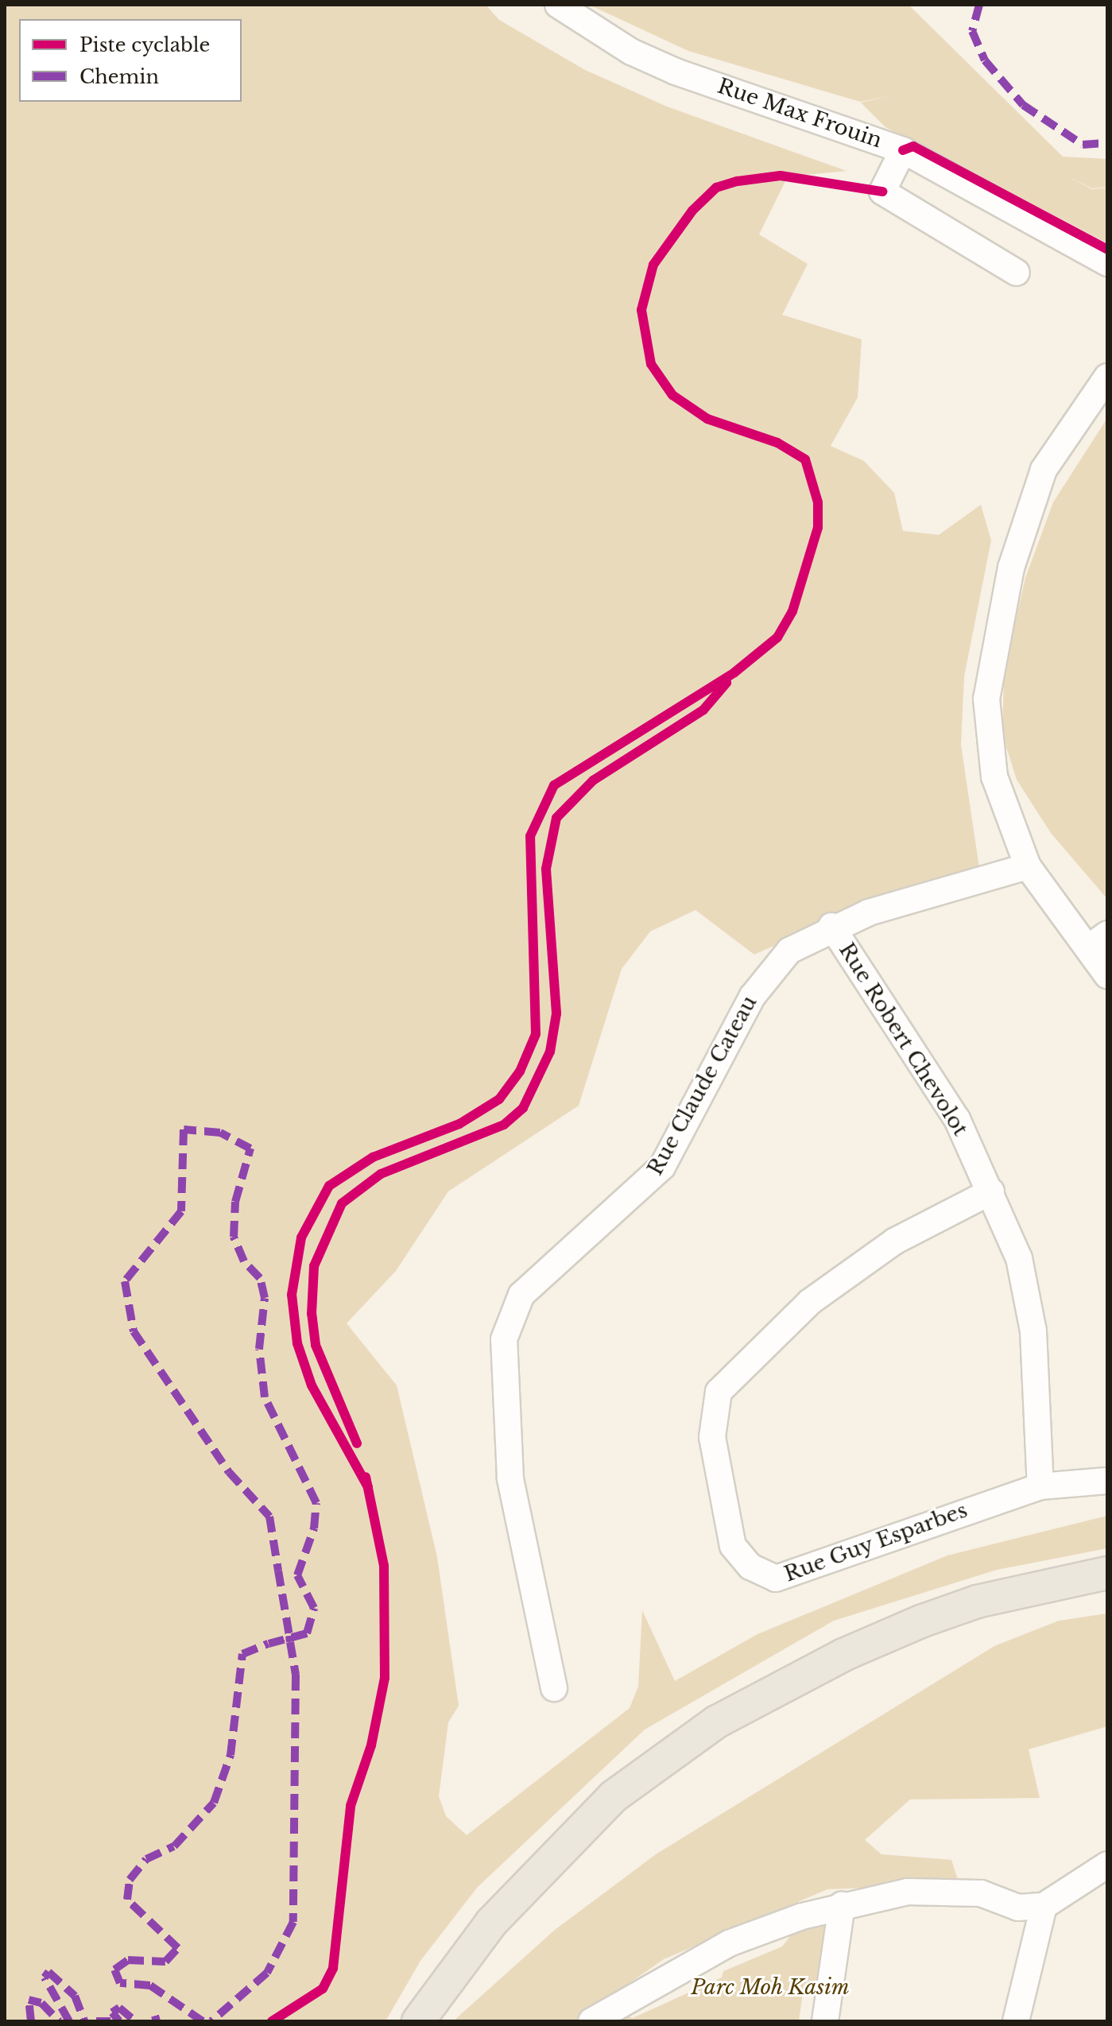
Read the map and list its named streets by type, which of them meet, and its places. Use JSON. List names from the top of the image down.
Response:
{
  "streets": {
    "street": [
      "Rue Max Frouin",
      "Rue Robert Chevolot",
      "Rue Claude Cateau",
      "Rue Guy Esparbes"
    ]
  },
  "crossings": [
    ["Rue Robert Chevolot", "Rue Claude Cateau"],
    ["Rue Robert Chevolot", "Rue Guy Esparbes"]
  ],
  "parks": ["Parc Moh Kasim"],
  "legend": ["Piste cyclable", "Chemin"]
}
